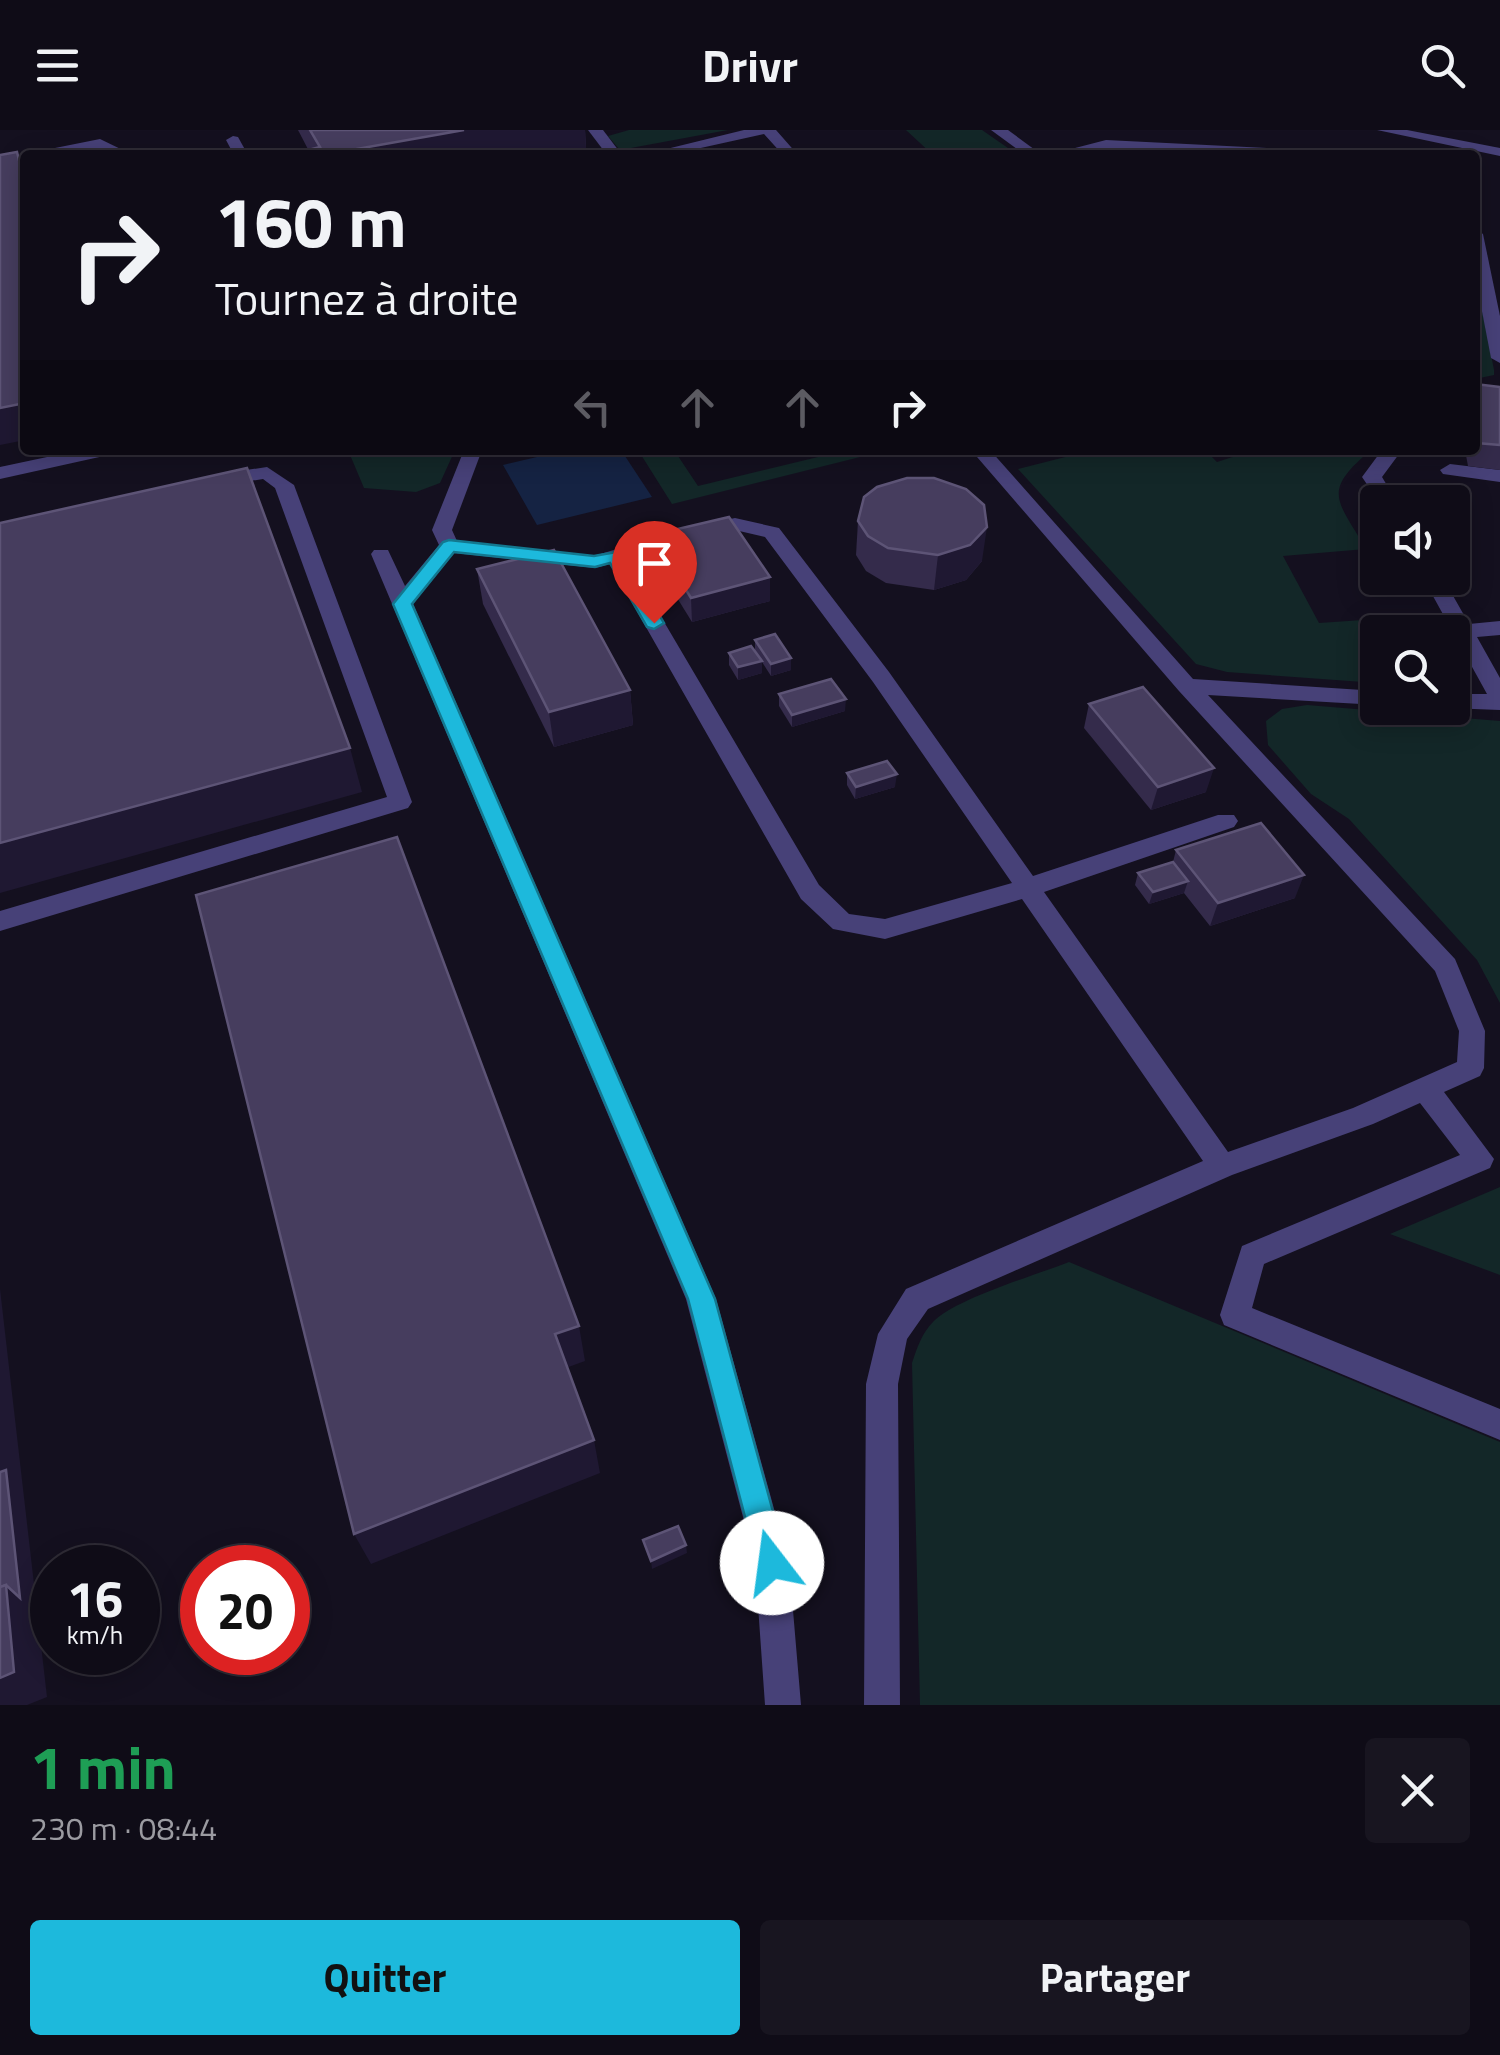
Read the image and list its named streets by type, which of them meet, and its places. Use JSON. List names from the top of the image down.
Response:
{
  "page": {
    "header": "Drivr",
    "turn": ["160 m", "Tournez à droite"],
    "speed": "16 km/h",
    "limit": "20",
    "heading": ["1 min", "230 m · 08:44"],
    "buttons": ["Quitter", "Partager"]
  }
}
